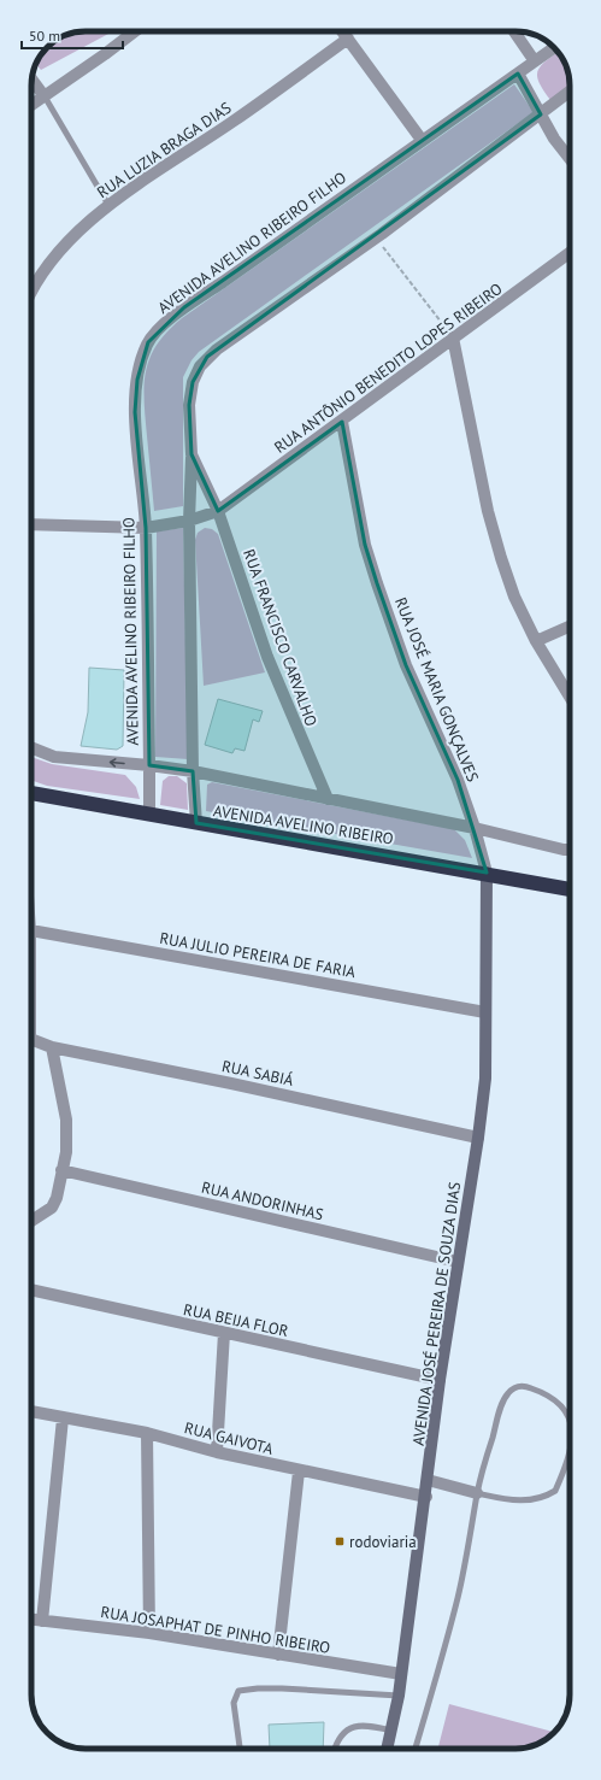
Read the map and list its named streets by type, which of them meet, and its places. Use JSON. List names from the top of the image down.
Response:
{
  "streets": {
    "highway": ["AVENIDA AVELINO RIBEIRO"],
    "street": [
      "RUA LUZIA BRAGA DIAS",
      "AVENIDA AVELINO RIBEIRO FILHO",
      "RUA ANTÔNIO BENEDITO LOPES RIBEIRO",
      "RUA FRANCISCO CARVALHO",
      "RUA JOSÉ MARIA GONÇALVES",
      "RUA JULIO PEREIRA DE FARIA",
      "RUA SABIÁ",
      "RUA ANDORINHAS",
      "AVENIDA JOSÉ PEREIRA DE SOUZA DIAS",
      "RUA BEIJA FLOR",
      "RUA GAIVOTA",
      "RUA JOSAPHAT DE PINHO RIBEIRO"
    ]
  },
  "crossings": [
    ["AVENIDA AVELINO RIBEIRO FILHO", "RUA ANTÔNIO BENEDITO LOPES RIBEIRO"],
    ["AVENIDA AVELINO RIBEIRO FILHO", "AVENIDA AVELINO RIBEIRO"],
    ["RUA ANTÔNIO BENEDITO LOPES RIBEIRO", "RUA FRANCISCO CARVALHO"],
    ["RUA ANTÔNIO BENEDITO LOPES RIBEIRO", "RUA JOSÉ MARIA GONÇALVES"],
    ["RUA JOSÉ MARIA GONÇALVES", "AVENIDA AVELINO RIBEIRO"],
    ["RUA JOSÉ MARIA GONÇALVES", "AVENIDA JOSÉ PEREIRA DE SOUZA DIAS"],
    ["AVENIDA AVELINO RIBEIRO", "AVENIDA JOSÉ PEREIRA DE SOUZA DIAS"],
    ["RUA JULIO PEREIRA DE FARIA", "AVENIDA JOSÉ PEREIRA DE SOUZA DIAS"],
    ["RUA SABIÁ", "AVENIDA JOSÉ PEREIRA DE SOUZA DIAS"],
    ["RUA ANDORINHAS", "AVENIDA JOSÉ PEREIRA DE SOUZA DIAS"],
    ["AVENIDA JOSÉ PEREIRA DE SOUZA DIAS", "RUA BEIJA FLOR"],
    ["AVENIDA JOSÉ PEREIRA DE SOUZA DIAS", "RUA GAIVOTA"],
    ["AVENIDA JOSÉ PEREIRA DE SOUZA DIAS", "RUA JOSAPHAT DE PINHO RIBEIRO"]
  ],
  "places": {
    "transit": ["rodoviaria"]
  },
  "scale_bar": "50 m"
}
